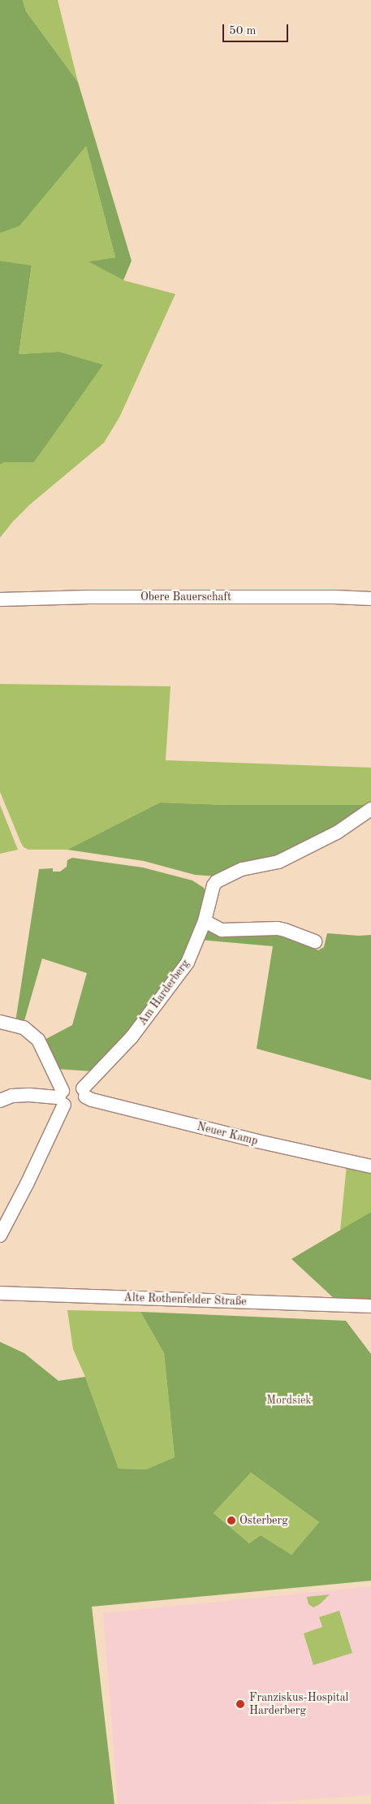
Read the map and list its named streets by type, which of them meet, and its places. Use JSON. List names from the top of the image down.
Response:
{
  "streets": {
    "street": [
      "Obere Bauerschaft",
      "Am Harderberg",
      "Neuer Kamp",
      "Alte Rothenfelder Straße"
    ]
  },
  "crossings": [
    ["Am Harderberg", "Neuer Kamp"]
  ],
  "parks": ["Mordsiek"],
  "places": ["Osterberg", "Franziskus-Hospital Harderberg"],
  "scale_bar": "50 m"
}
